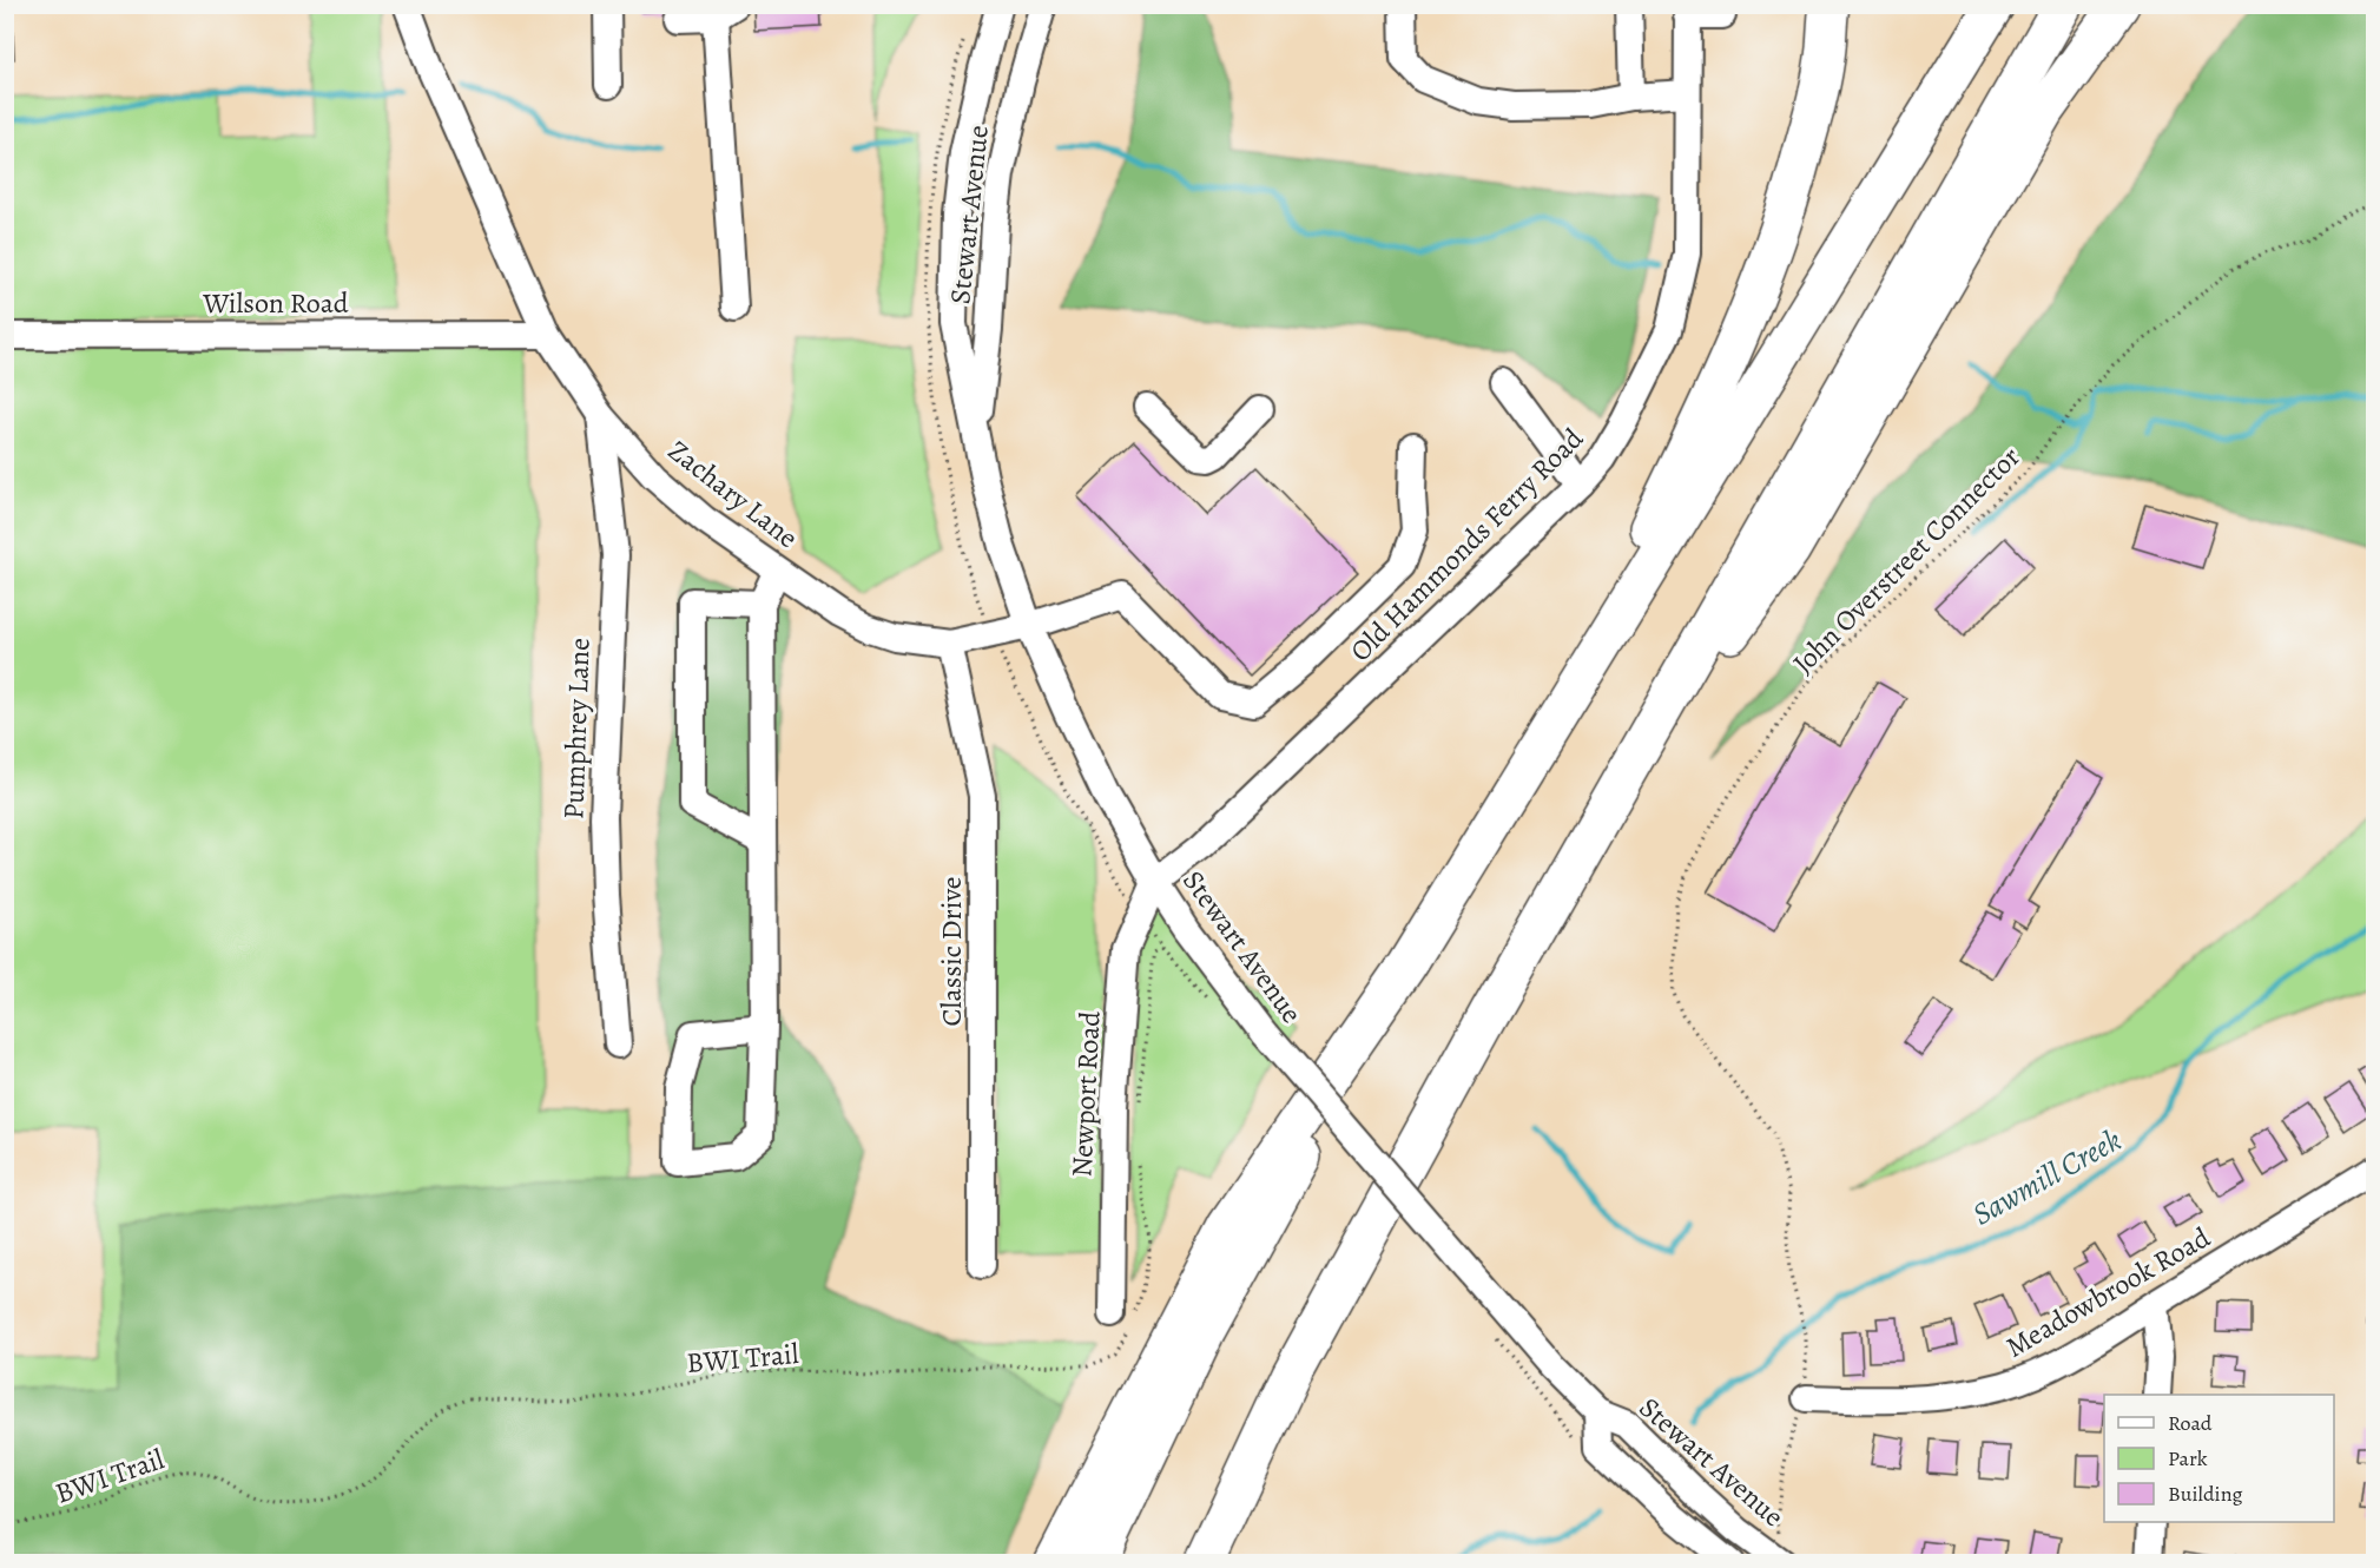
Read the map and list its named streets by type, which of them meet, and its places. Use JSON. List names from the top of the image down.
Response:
{
  "streets": {
    "street": [
      "Stewart Avenue",
      "Wilson Road",
      "Zachary Lane",
      "Old Hammonds Ferry Road",
      "Pumphrey Lane",
      "Classic Drive",
      "Newport Road",
      "Meadowbrook Road"
    ],
    "path": ["John Overstreet Connector", "BWI Trail"]
  },
  "crossings": [
    ["Stewart Avenue", "Zachary Lane"],
    ["Stewart Avenue", "Old Hammonds Ferry Road"],
    ["Stewart Avenue", "Newport Road"],
    ["Wilson Road", "Zachary Lane"],
    ["Zachary Lane", "Pumphrey Lane"],
    ["Zachary Lane", "Classic Drive"],
    ["Old Hammonds Ferry Road", "Newport Road"],
    ["John Overstreet Connector", "Meadowbrook Road"],
    ["Newport Road", "BWI Trail"]
  ],
  "water": ["Sawmill Creek"],
  "legend": ["Road", "Park", "Building"]
}
